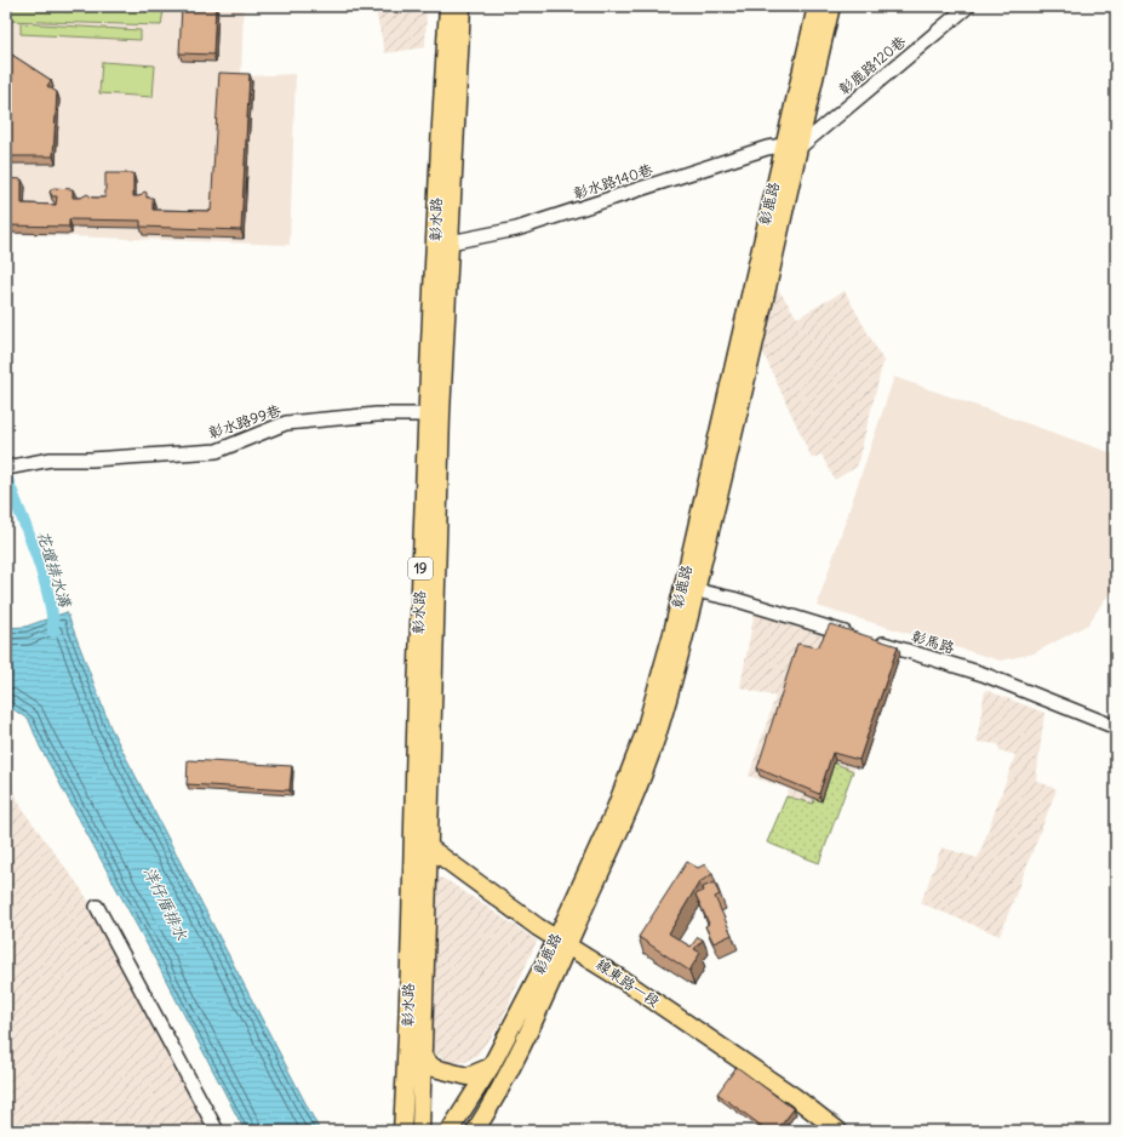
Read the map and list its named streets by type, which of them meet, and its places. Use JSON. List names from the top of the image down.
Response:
{
  "streets": {
    "main road": [
      "彰鹿路",
      "彰水路",
      "19",
      "線東路一段"
    ],
    "street": [
      "彰鹿路120巷",
      "彰水路140巷",
      "彰水路99巷",
      "彰馬路"
    ]
  },
  "crossings": [
    ["彰鹿路120巷", "彰水路140巷"],
    ["彰鹿路120巷", "彰鹿路"],
    ["彰水路140巷", "彰鹿路"],
    ["彰水路140巷", "彰水路"],
    ["彰鹿路", "彰馬路"],
    ["彰鹿路", "線東路一段"],
    ["彰水路", "彰水路99巷"],
    ["彰水路", "線東路一段"]
  ],
  "water": ["花壇排水溝", "洋仔厝排水"]
}
